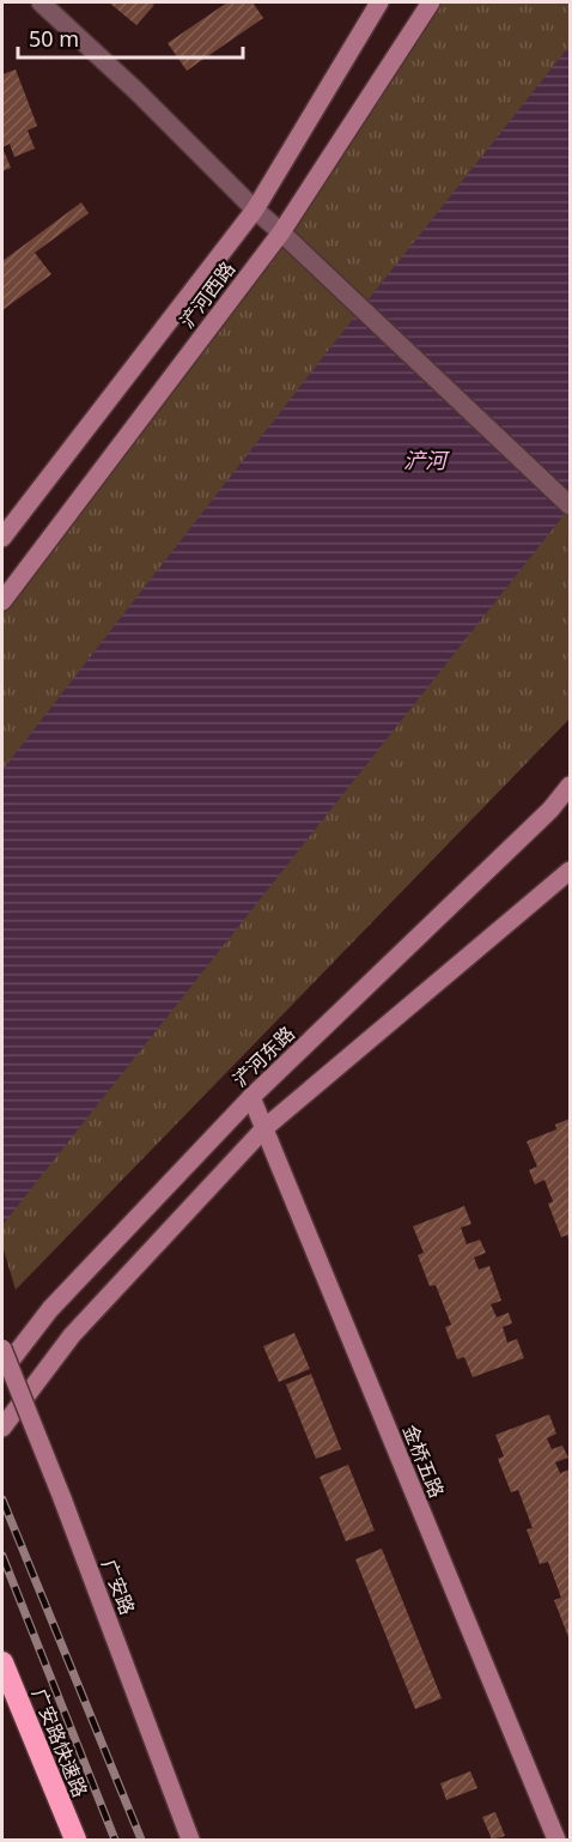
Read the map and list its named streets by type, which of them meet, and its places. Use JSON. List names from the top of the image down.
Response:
{
  "streets": {
    "highway": ["广安路快速路"],
    "main road": [
      "浐河西路",
      "浐河东路",
      "金桥五路",
      "广安路"
    ]
  },
  "crossings": [
    ["浐河东路", "金桥五路"]
  ],
  "water": ["浐河"],
  "scale_bar": "50 m"
}
